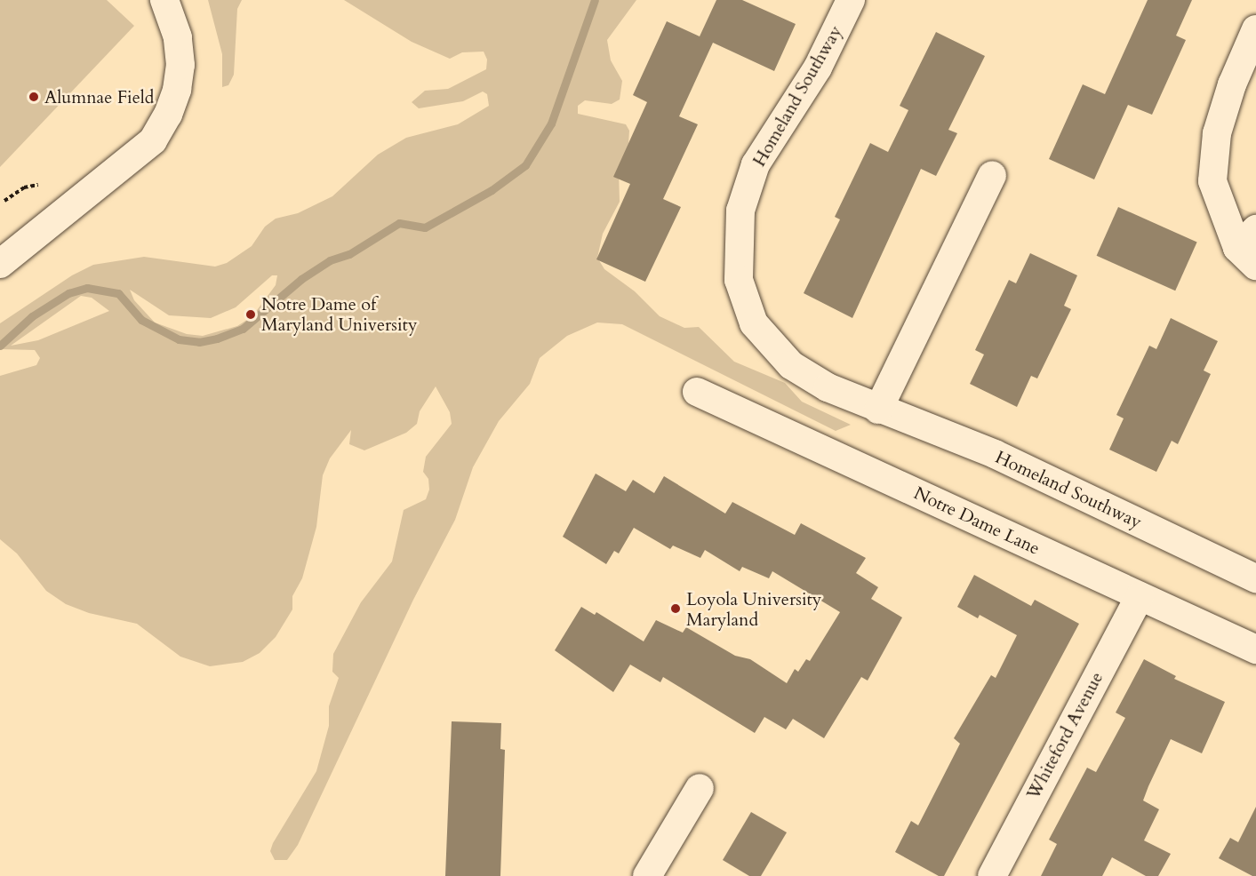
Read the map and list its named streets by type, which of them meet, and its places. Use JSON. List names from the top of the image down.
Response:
{
  "streets": {
    "street": ["Homeland Southway", "Notre Dame Lane", "Whiteford Avenue"]
  },
  "crossings": [
    ["Notre Dame Lane", "Whiteford Avenue"]
  ],
  "places": ["Alumnae Field", "Notre Dame of Maryland University", "Loyola University Maryland"]
}
